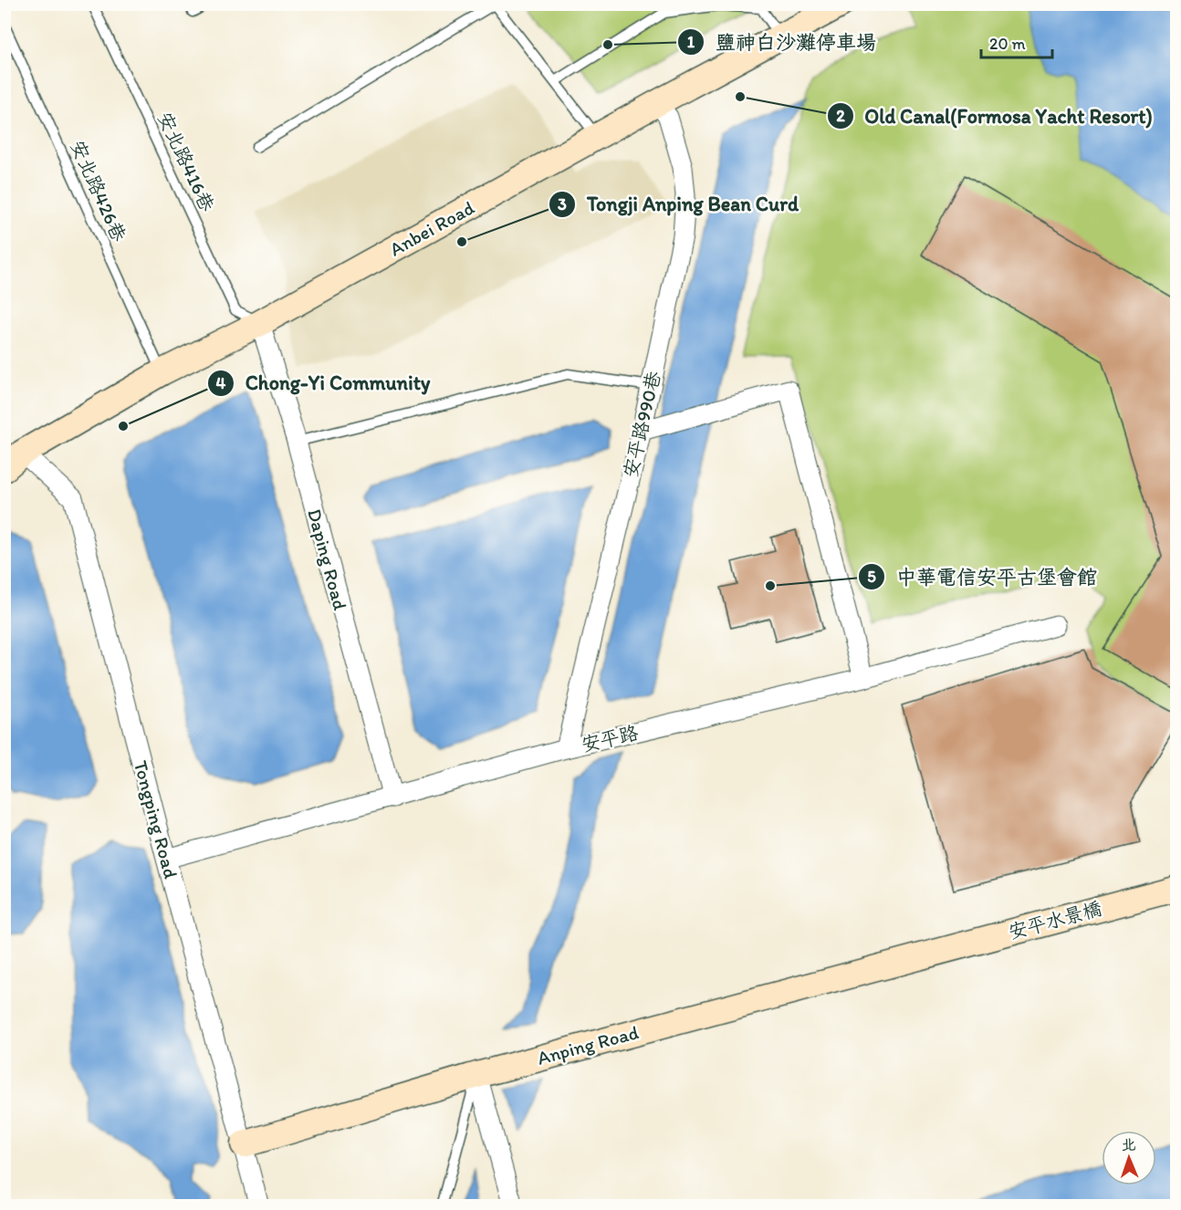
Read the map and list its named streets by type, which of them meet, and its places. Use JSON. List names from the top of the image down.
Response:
{
  "streets": {
    "street": [
      "Anbei Road",
      "安平路990巷",
      "Daping Road",
      "安平路",
      "Tongping Road",
      "安平水景橋",
      "Anping Road"
    ],
    "lane": ["安北路416巷", "安北路426巷"]
  },
  "crossings": [
    ["安北路416巷", "Anbei Road"],
    ["安北路416巷", "Daping Road"],
    ["安北路426巷", "Anbei Road"],
    ["Anbei Road", "安平路990巷"],
    ["Anbei Road", "Daping Road"],
    ["Anbei Road", "Tongping Road"],
    ["安平路990巷", "安平路"],
    ["Daping Road", "安平路"],
    ["安平路", "Tongping Road"],
    ["Tongping Road", "Anping Road"],
    ["安平水景橋", "Anping Road"]
  ],
  "places": [
    "鹽神白沙灘停車場",
    "Old Canal(Formosa Yacht Resort)",
    "Tongji Anping Bean Curd",
    "Chong-Yi Community",
    "中華電信安平古堡會館"
  ],
  "scale_bar": "20 m",
  "north": "top"
}
